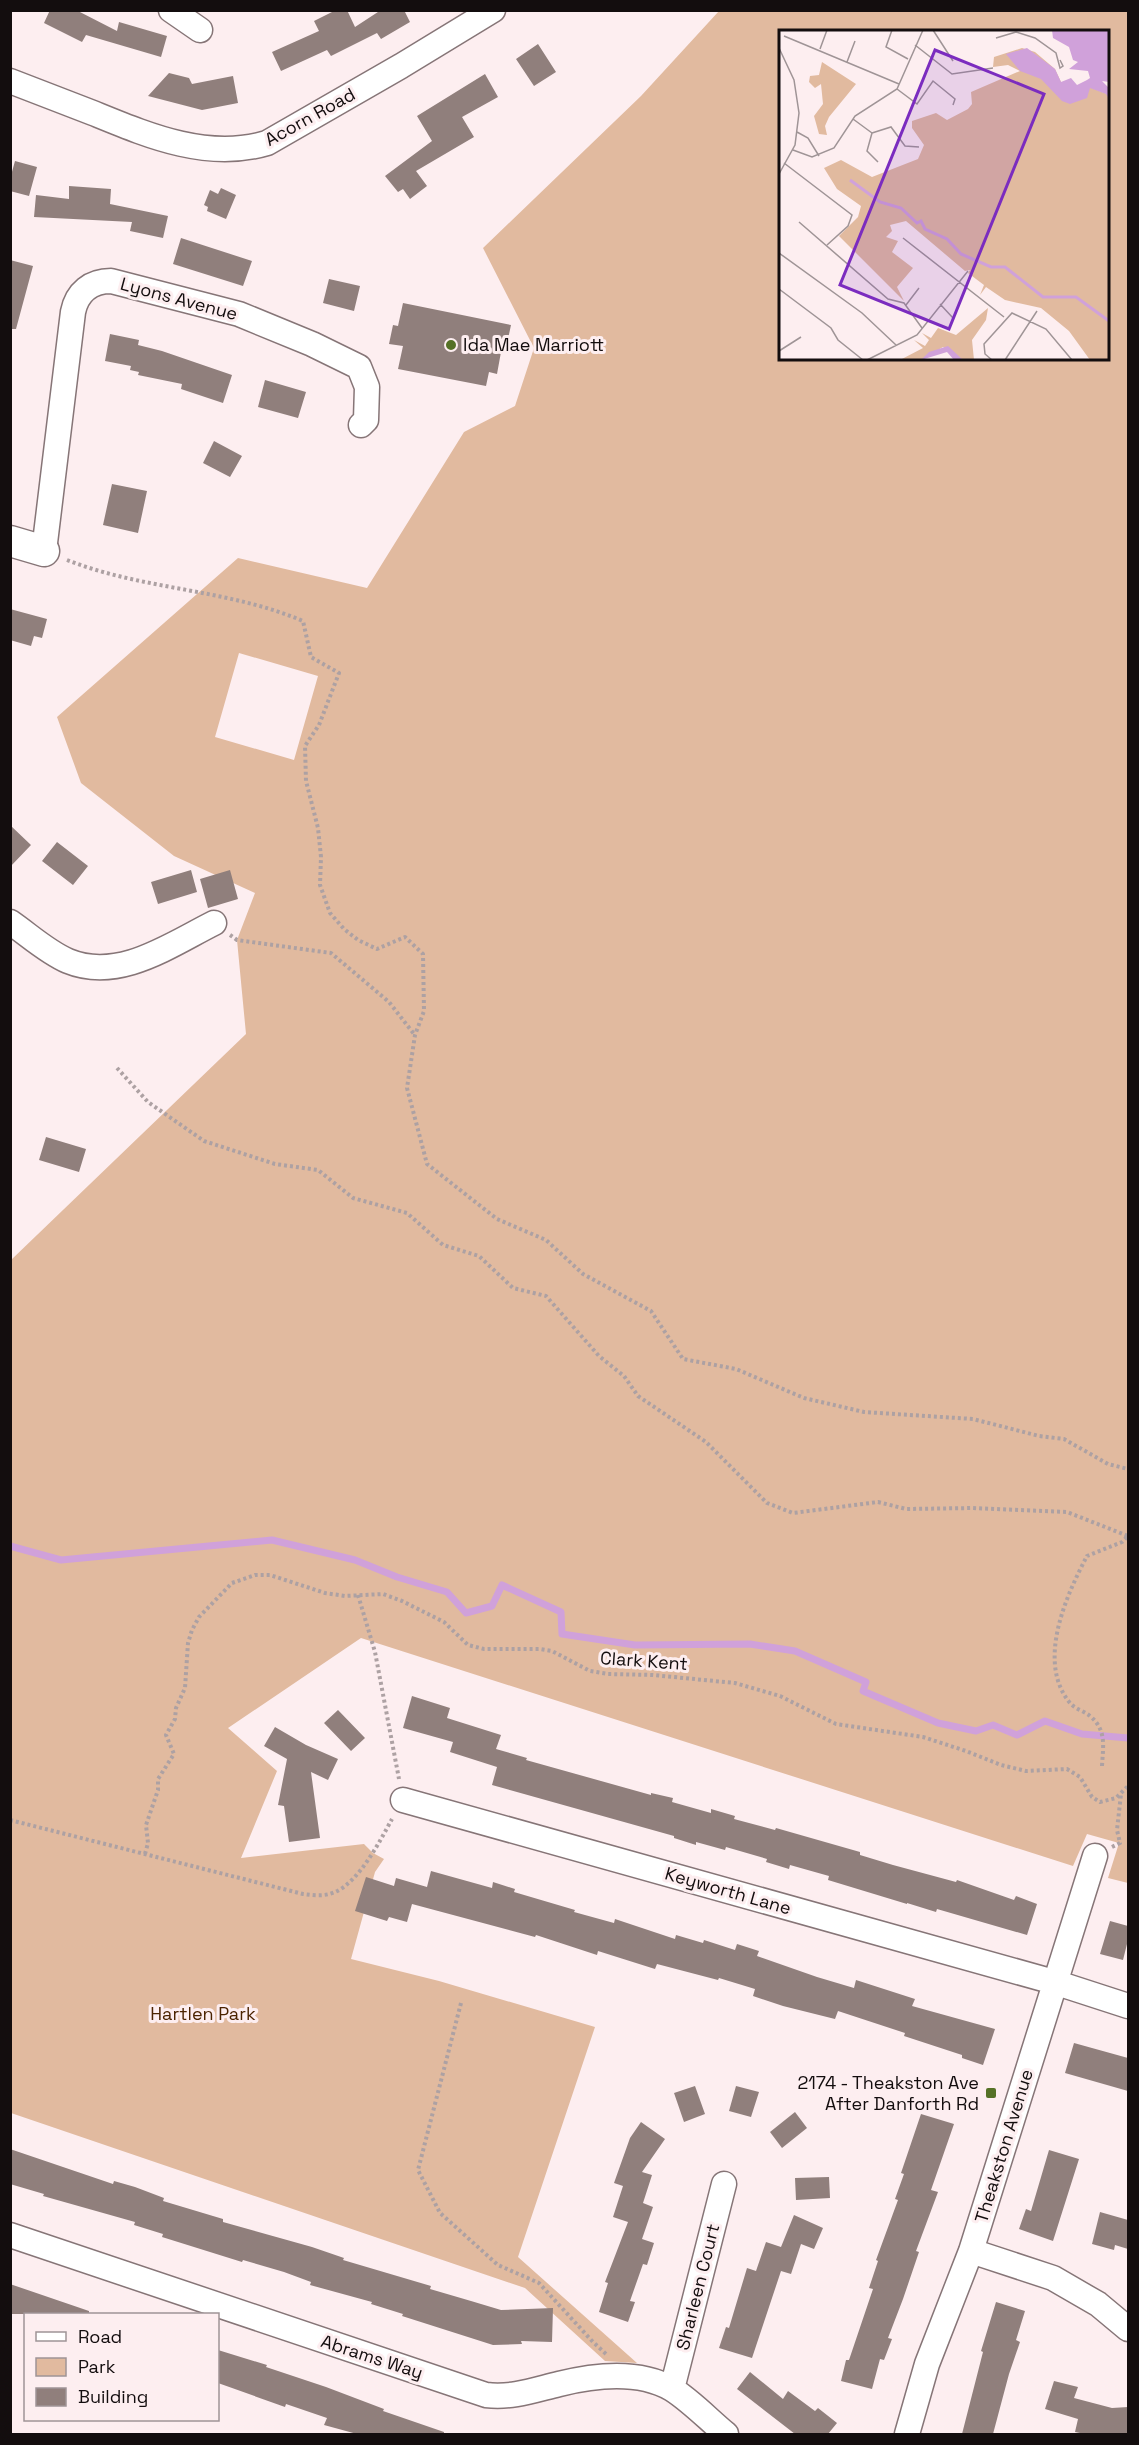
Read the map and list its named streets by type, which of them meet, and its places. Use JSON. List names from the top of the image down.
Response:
{
  "streets": {
    "street": [
      "Acorn Road",
      "Lyons Avenue",
      "Keyworth Lane",
      "Theakston Avenue",
      "Sharleen Court",
      "Abrams Way"
    ],
    "path": ["Clark Kent"]
  },
  "crossings": [
    ["Keyworth Lane", "Theakston Avenue"],
    ["Sharleen Court", "Abrams Way"]
  ],
  "parks": ["Hartlen Park"],
  "places": {
    "other": ["Ida Mae Marriott"],
    "transit": ["2174 - Theakston Ave After Danforth Rd"]
  },
  "legend": ["Road", "Park", "Building"]
}
